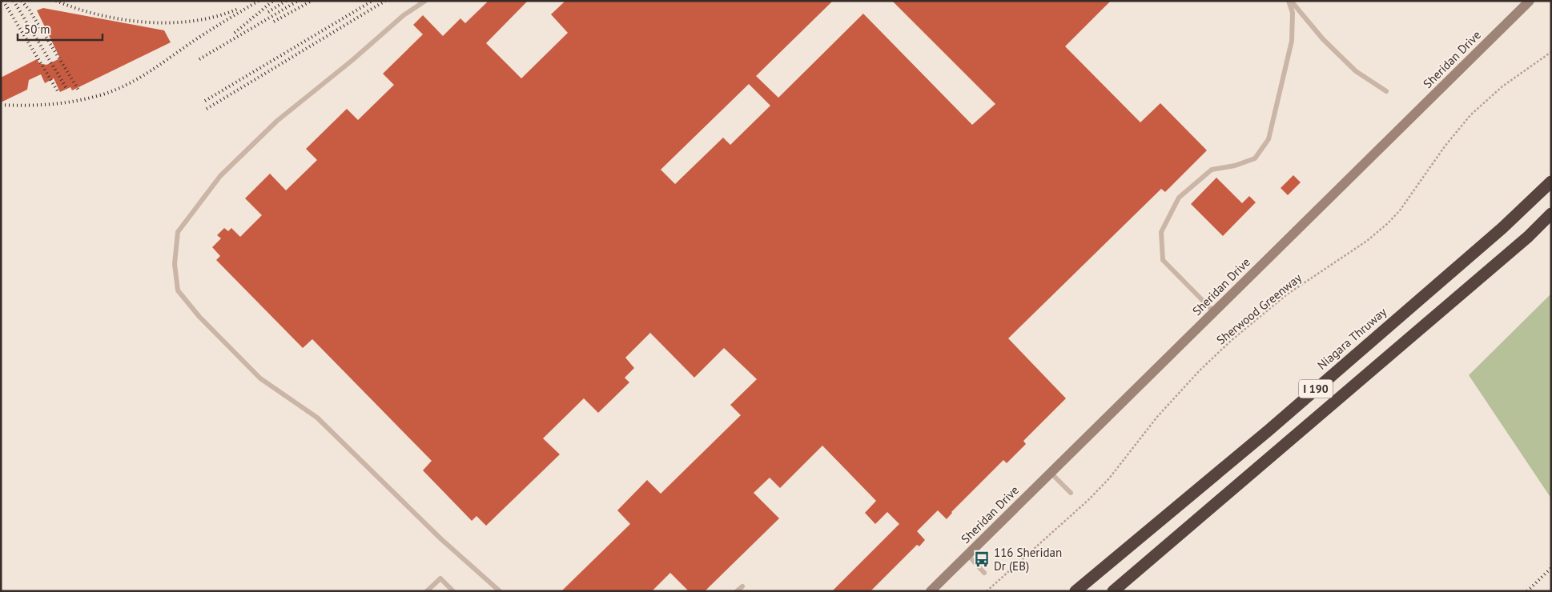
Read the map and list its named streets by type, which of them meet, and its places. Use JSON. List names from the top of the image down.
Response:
{
  "streets": {
    "highway": ["Niagara Thruway", "I 190"],
    "main road": ["Sheridan Drive"],
    "path": ["Sherwood Greenway"]
  },
  "places": {
    "bus stop": ["116 Sheridan Dr (EB)"]
  },
  "scale_bar": "50 m"
}
